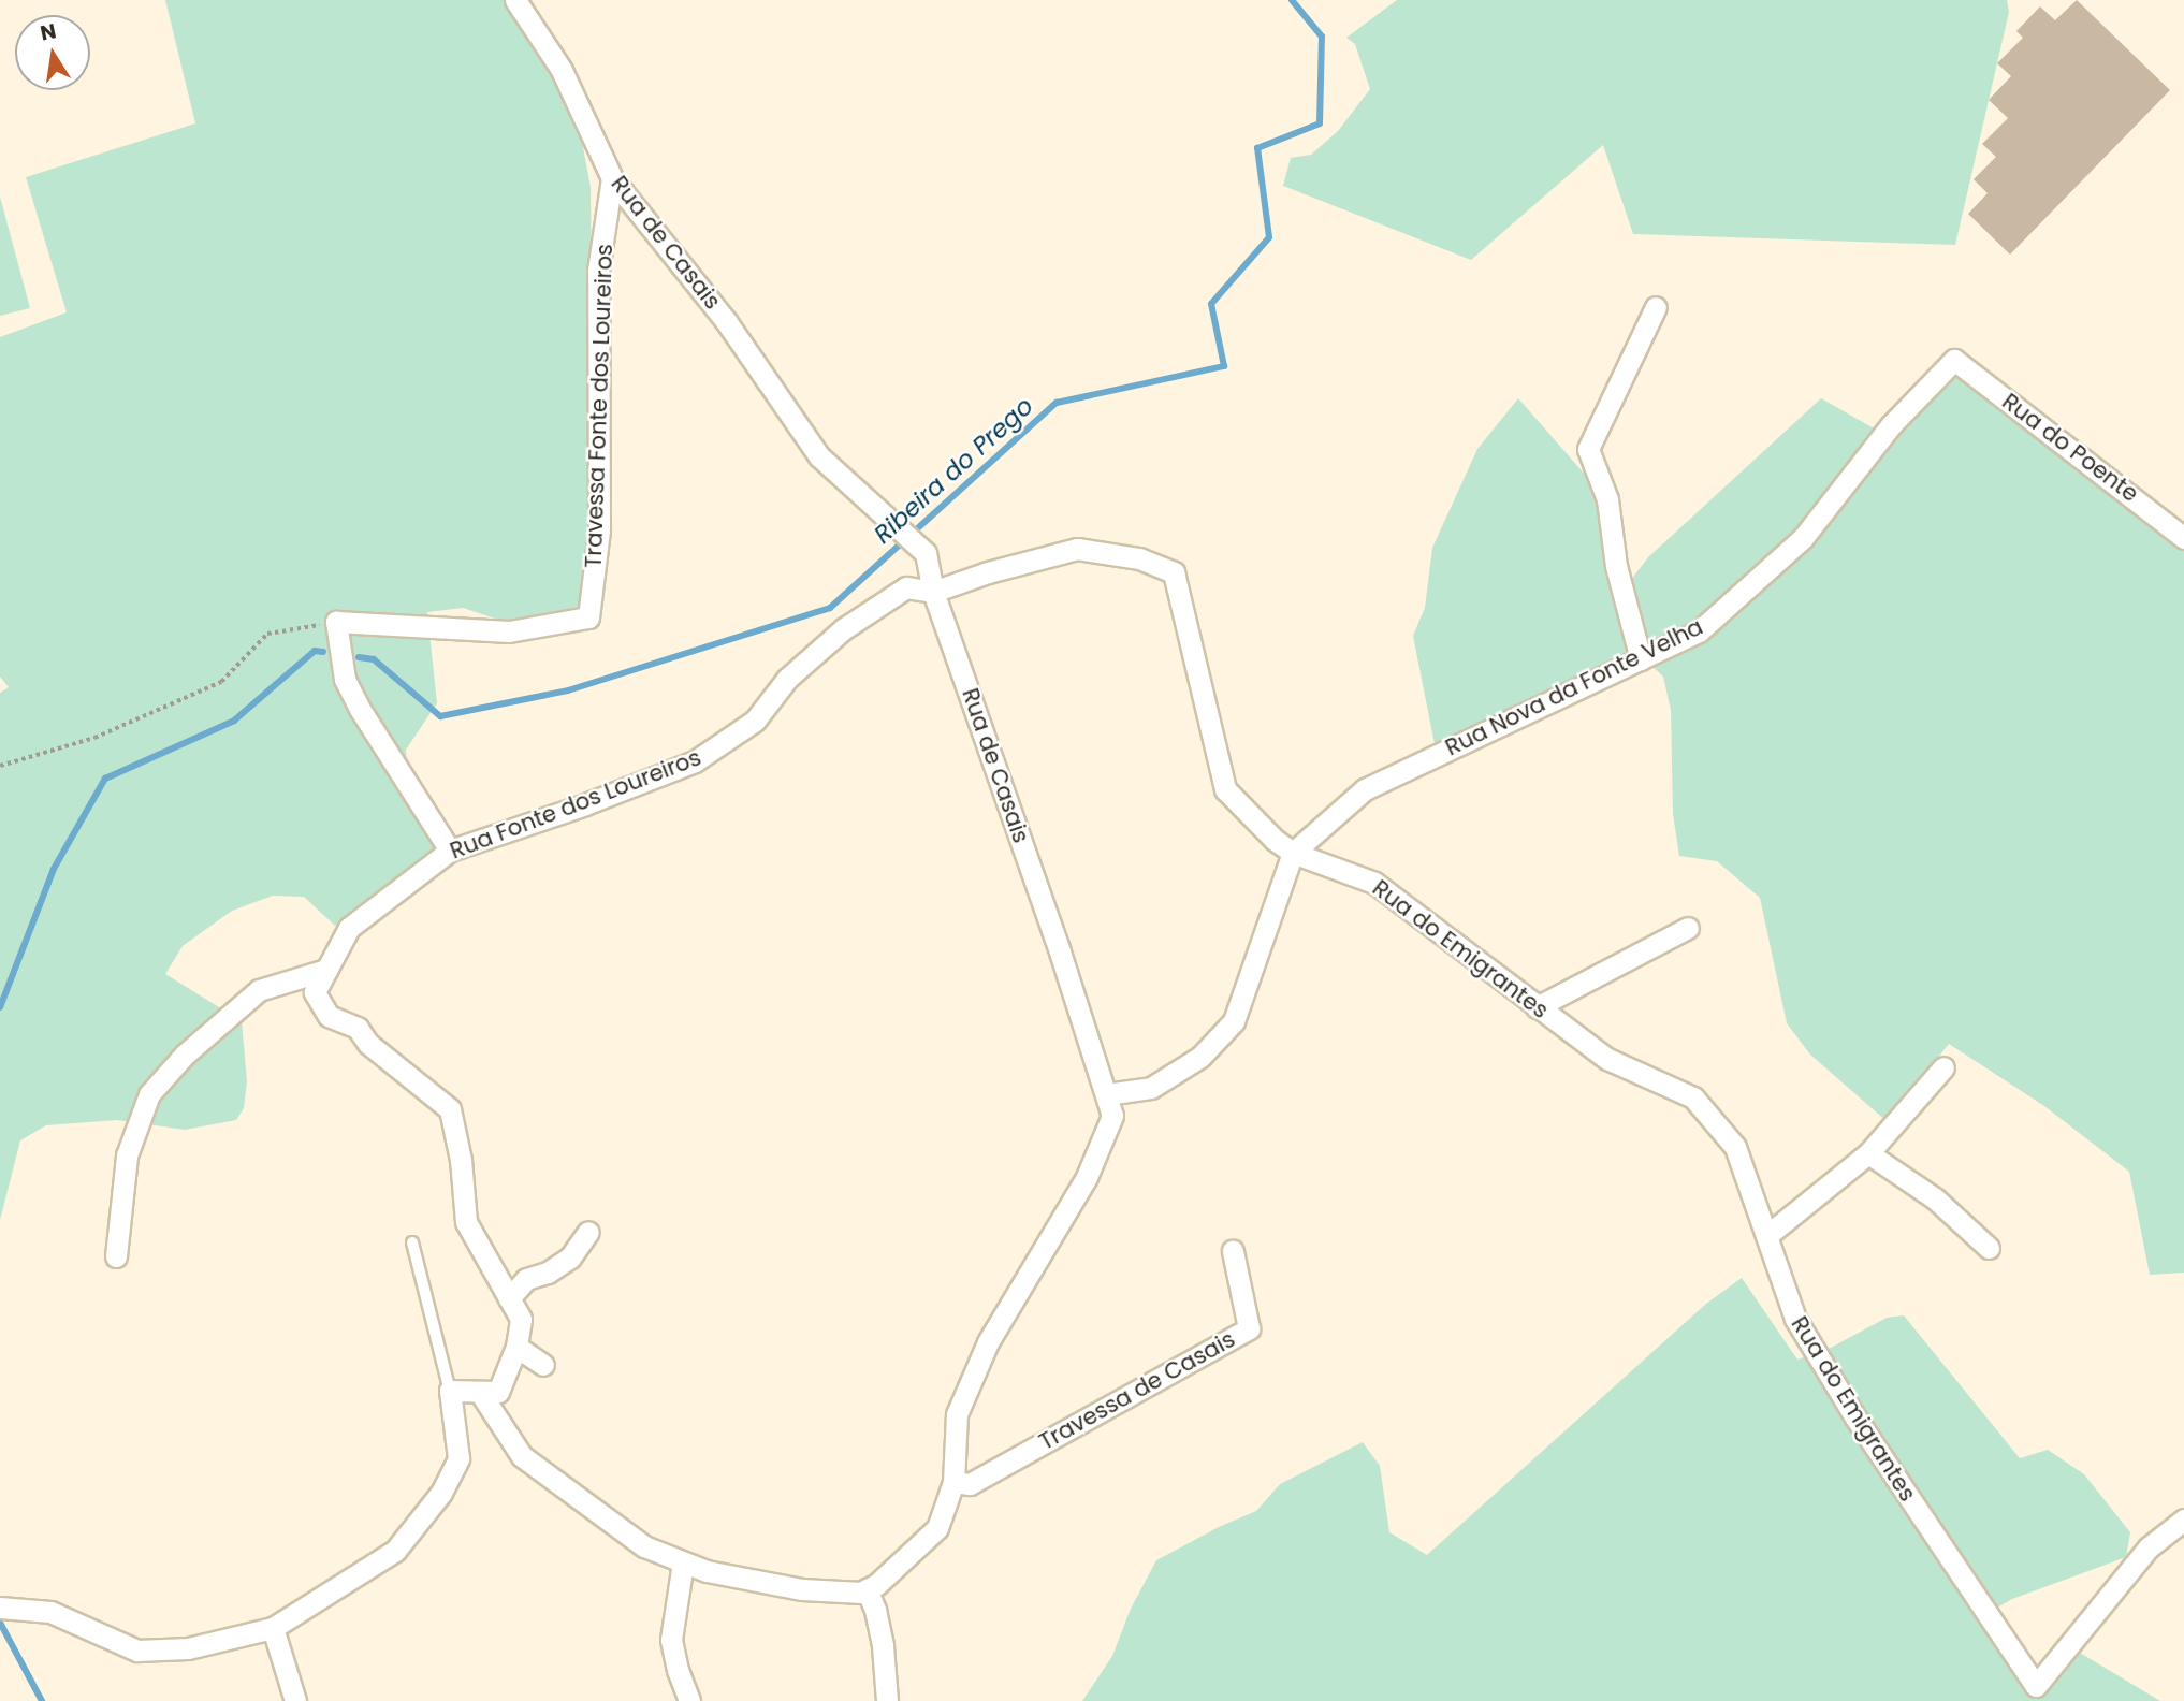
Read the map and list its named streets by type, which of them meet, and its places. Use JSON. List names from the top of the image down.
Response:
{
  "streets": {
    "street": [
      "Rua de Casais",
      "Travessa Fonte dos Loureiros",
      "Rua do Poente",
      "Rua Nova da Fonte Velha",
      "Rua Fonte dos Loureiros",
      "Rua do Emigrantes",
      "Travessa de Casais"
    ]
  },
  "crossings": [
    ["Rua de Casais", "Travessa Fonte dos Loureiros"],
    ["Rua de Casais", "Rua Fonte dos Loureiros"],
    ["Rua de Casais", "Travessa de Casais"],
    ["Rua do Poente", "Rua Nova da Fonte Velha"],
    ["Rua Nova da Fonte Velha", "Rua Fonte dos Loureiros"],
    ["Rua Nova da Fonte Velha", "Rua do Emigrantes"],
    ["Rua Fonte dos Loureiros", "Rua do Emigrantes"]
  ],
  "water": ["Ribeira do Prego"],
  "north": "top"
}
